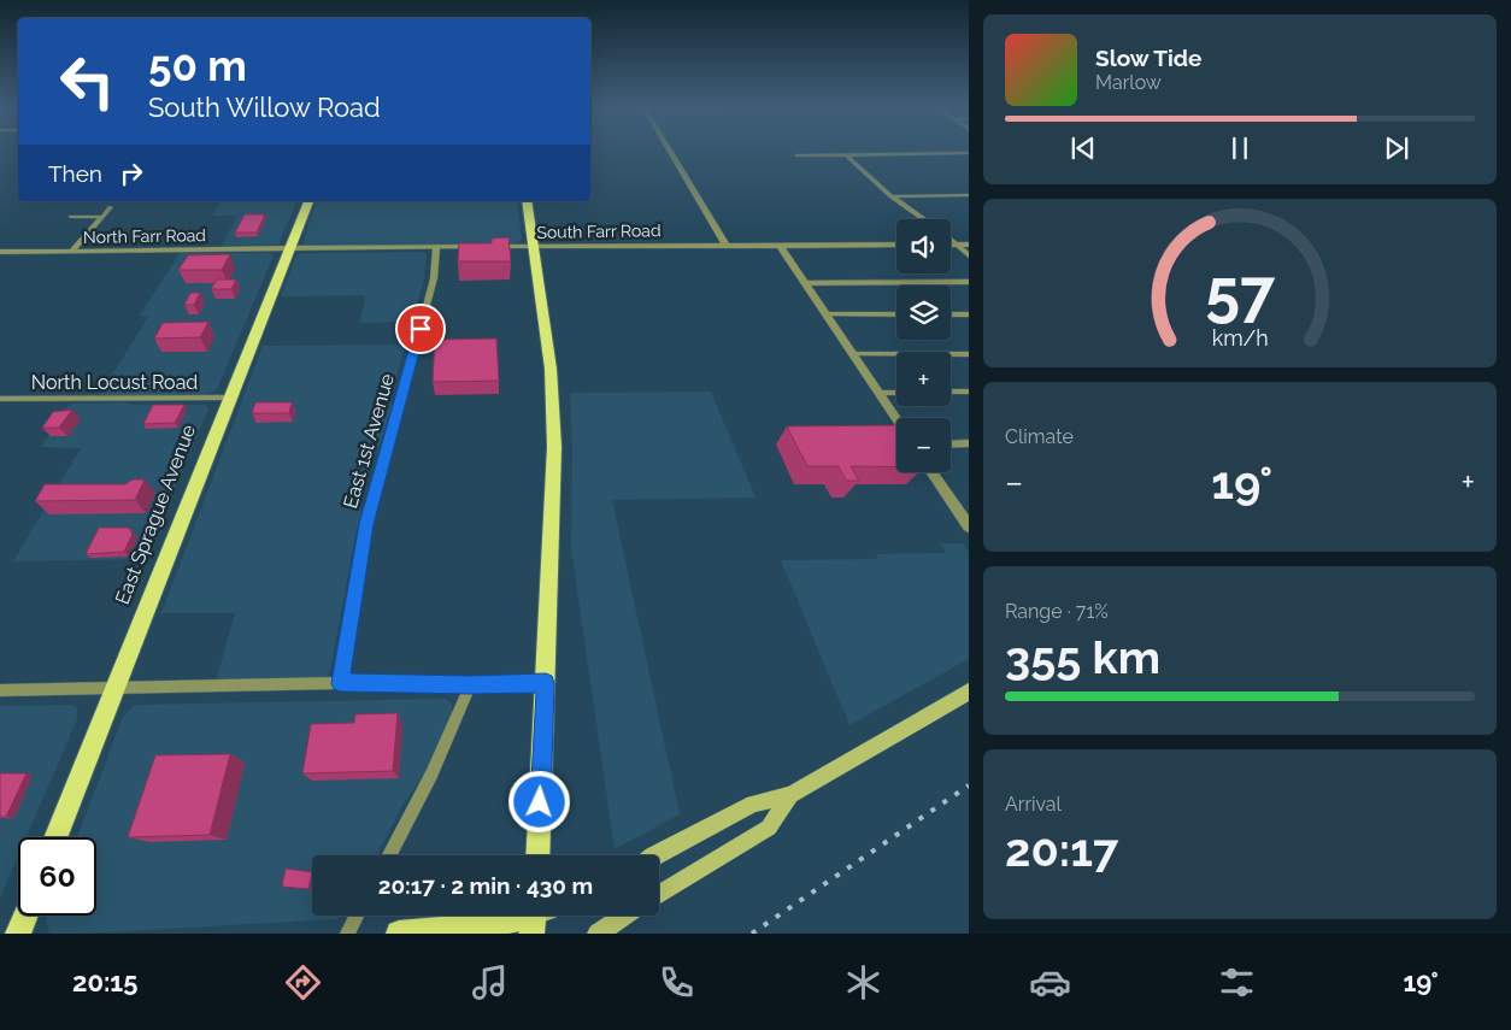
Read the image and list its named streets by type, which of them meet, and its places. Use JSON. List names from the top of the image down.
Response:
{
  "streets": {
    "main road": ["East Sprague Avenue"],
    "street": [
      "South Farr Road",
      "North Farr Road",
      "North Locust Road",
      "East 1st Avenue"
    ]
  },
  "crossings": [
    ["South Farr Road", "North Farr Road"],
    ["South Farr Road", "East 1st Avenue"],
    ["South Farr Road", "East Sprague Avenue"],
    ["North Farr Road", "East Sprague Avenue"],
    ["North Locust Road", "East Sprague Avenue"]
  ],
  "page": {
    "turn": ["50 m", "South Willow Road"],
    "song": ["Slow Tide", "Marlow"],
    "then": "Then",
    "map_buttons": ["+", "−"],
    "tile": [
      "Climate",
      ["Range · 71%", "355 km"],
      ["Arrival", "20:17"]
    ],
    "heat": ["−", "19°", "+"],
    "limit": "60",
    "trip": "20:17 · 2 min · 430 m",
    "tabs": ["20:15", "19°"],
    "gauge": ["57", "km/h"]
  }
}
